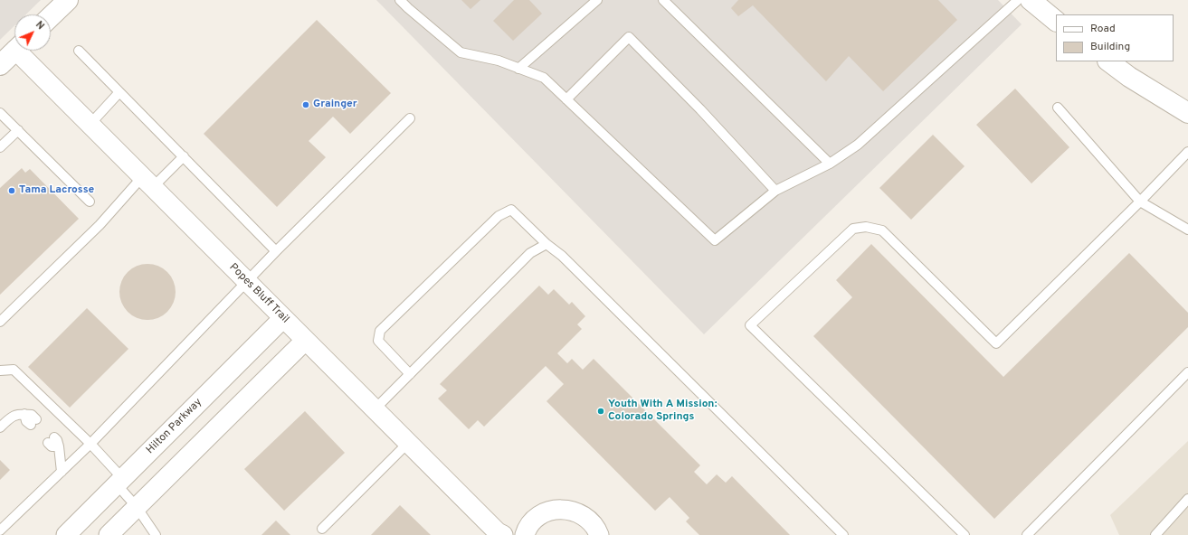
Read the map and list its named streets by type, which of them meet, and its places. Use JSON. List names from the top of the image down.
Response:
{
  "streets": {
    "street": ["Popes Bluff Trail", "Hilton Parkway"]
  },
  "crossings": [
    ["Popes Bluff Trail", "Hilton Parkway"]
  ],
  "places": ["Grainger", "Tama Lacrosse", "Youth With A Mission: Colorado Springs"],
  "legend": ["Road", "Building"],
  "north": "top right"
}
